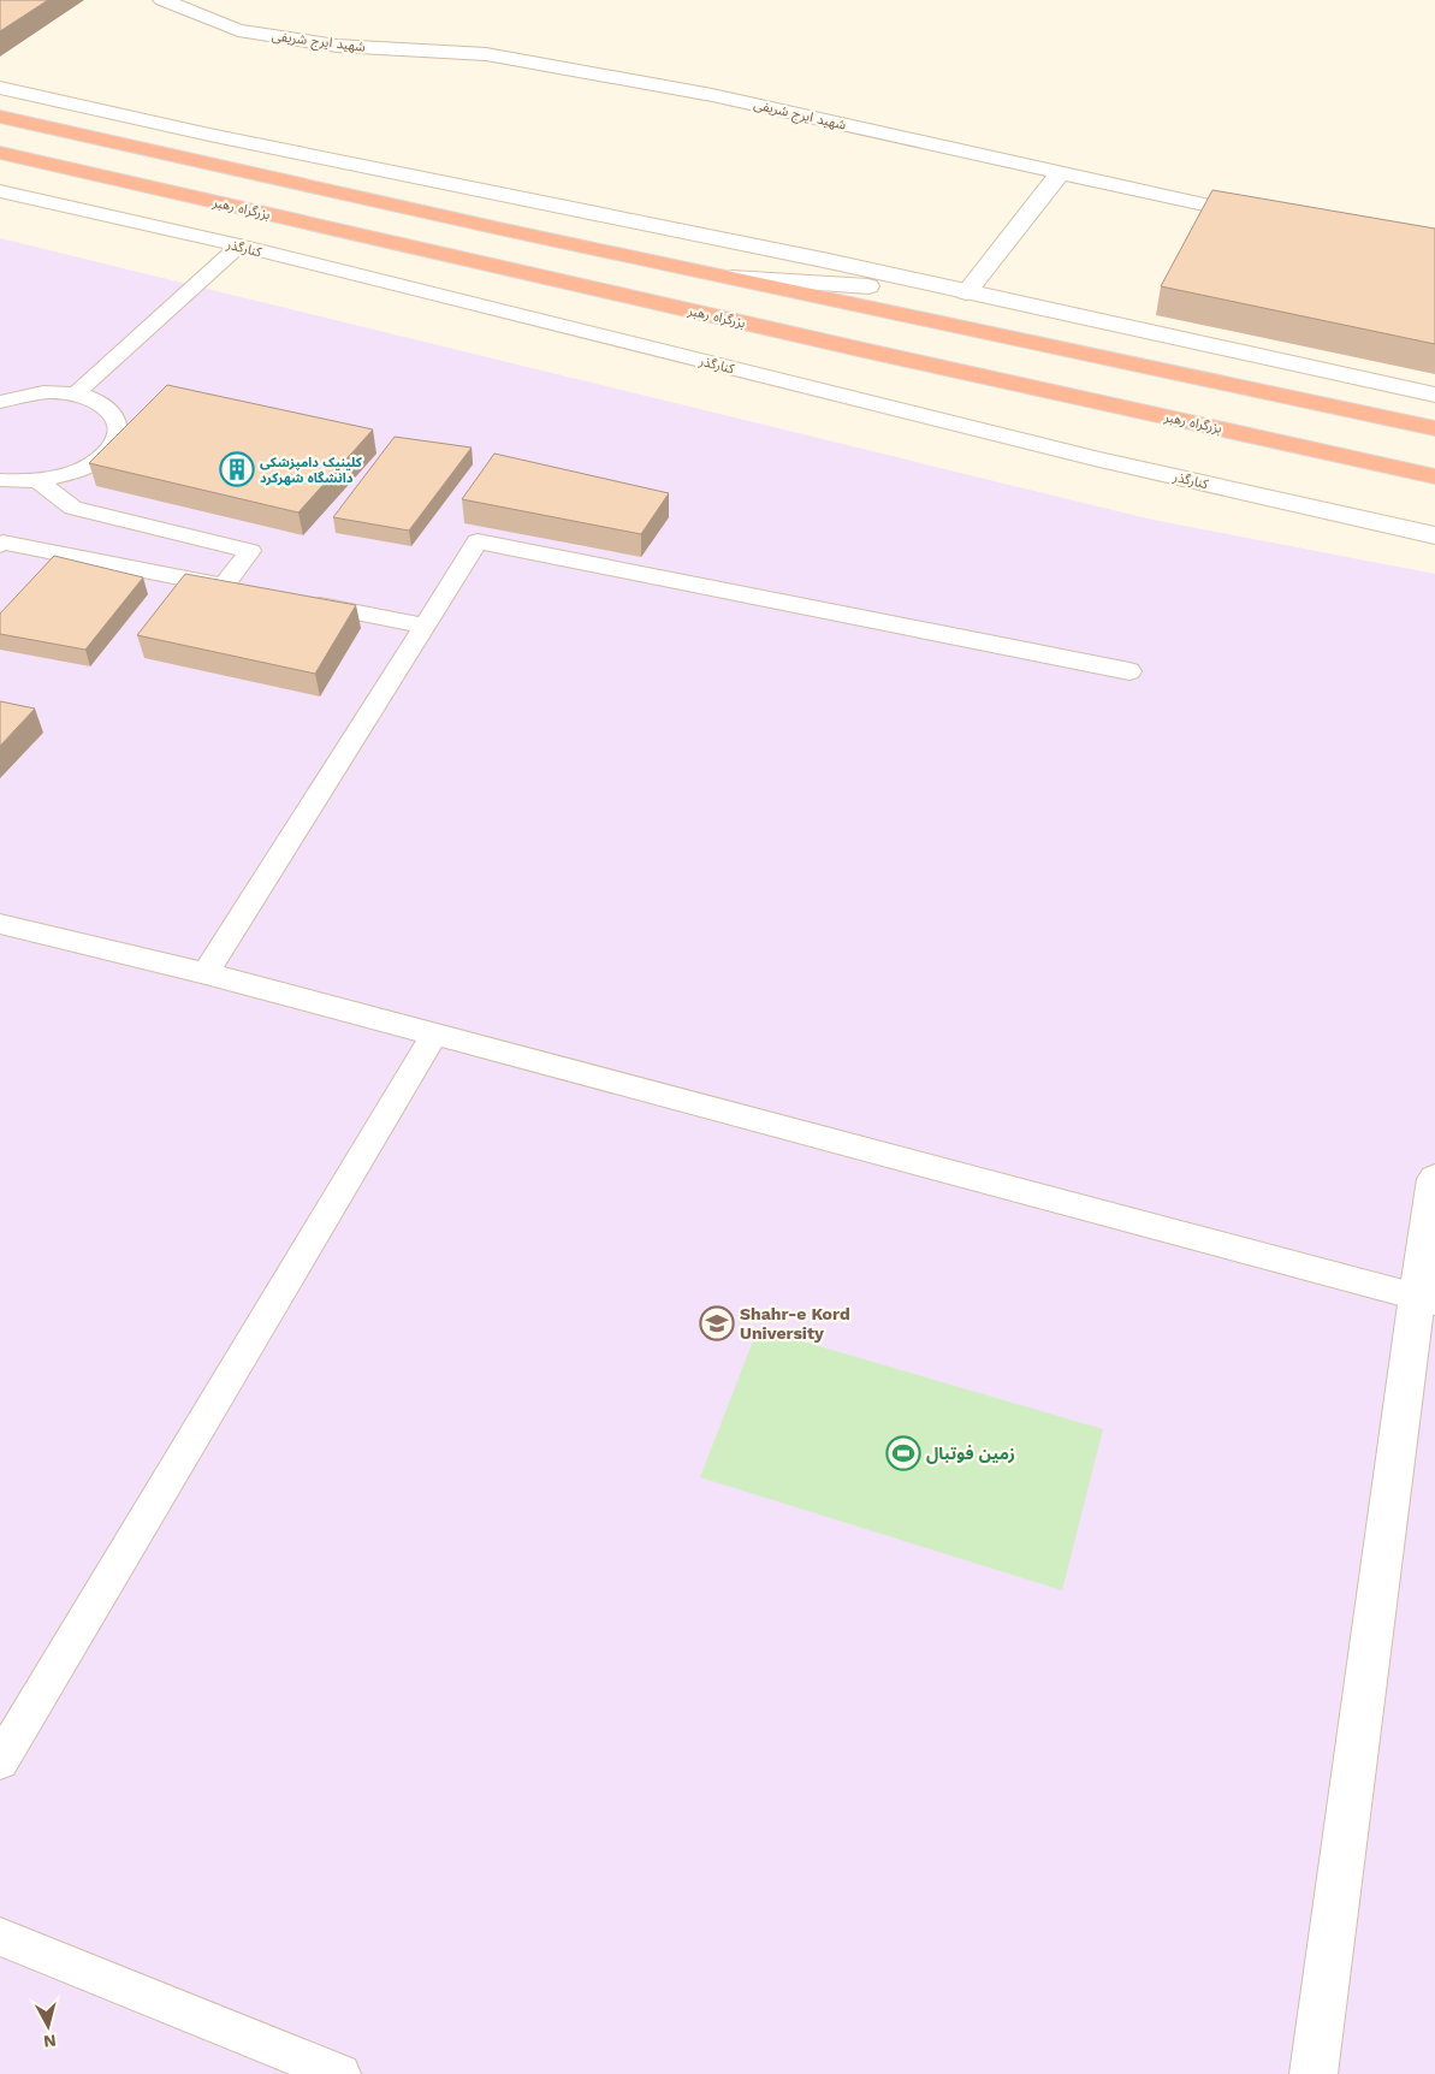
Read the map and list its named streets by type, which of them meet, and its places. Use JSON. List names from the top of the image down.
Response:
{
  "streets": {
    "highway": ["بزرگراه رهبر"],
    "main road": ["شهید ایرج شریفی", "کنارگذر"]
  },
  "places": {
    "building": ["کلینیک دامپزشکی دانشگاه شهرکرد"],
    "school or university": ["Shahr-e Kord University"],
    "sports": ["زمین فوتبال"]
  },
  "north": "bottom"
}
